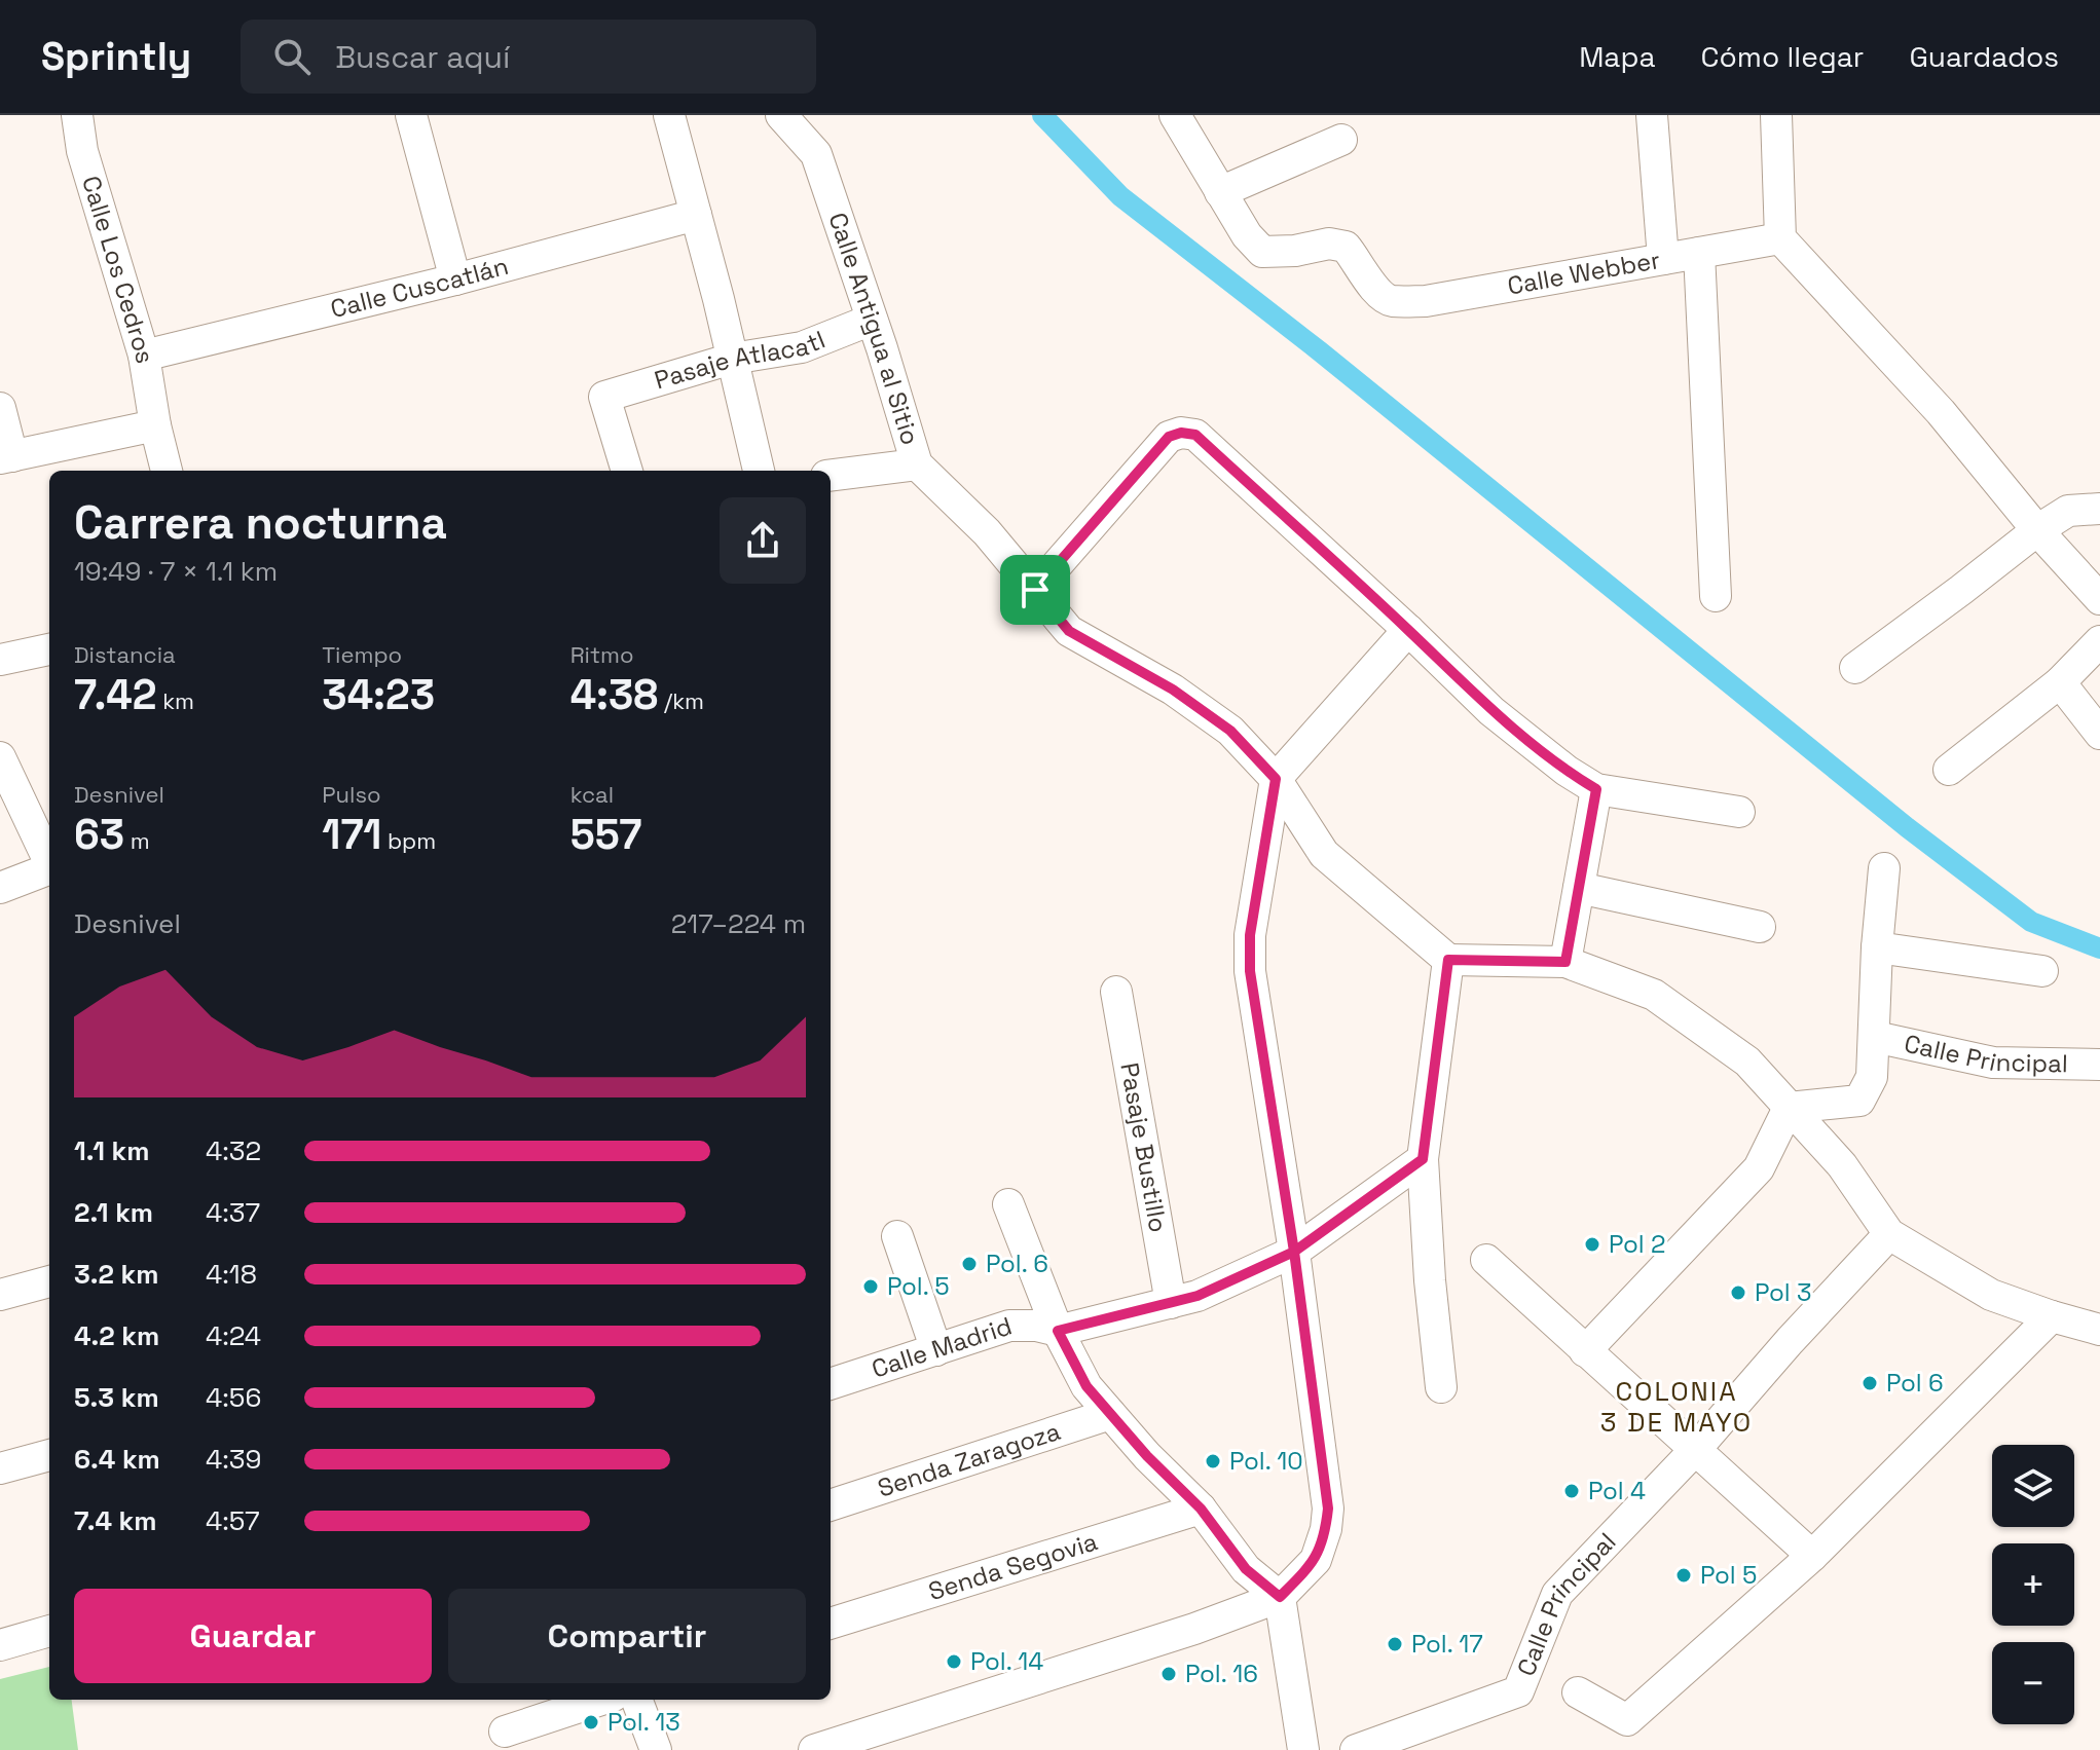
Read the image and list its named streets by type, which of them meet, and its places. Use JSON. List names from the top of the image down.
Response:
{
  "streets": {
    "street": [
      "Calle Los Cedros",
      "Calle Webber",
      "Calle Cuscatlán",
      "Calle Antigua al Sitio",
      "Pasaje Atlacatl",
      "Calle Principal",
      "Pasaje Bustillo",
      "Calle Madrid",
      "Senda Zaragoza",
      "Senda Segovia"
    ]
  },
  "crossings": [
    ["Calle Los Cedros", "Calle Cuscatlán"],
    ["Calle Antigua al Sitio", "Pasaje Atlacatl"]
  ],
  "districts": ["COLONIA 3 DE MAYO"],
  "places": [
    "Pol 2",
    "Pol. 6",
    "Pol. 5",
    "Pol 3",
    "Pol 6",
    "Pol. 10",
    "Pol 4",
    "Pol 5",
    "Pol. 17",
    "Pol. 14",
    "Pol. 16",
    "Pol. 13"
  ],
  "page": {
    "header": "Sprintly",
    "search": "Buscar aquí",
    "nav": ["Mapa", "Cómo llegar", "Guardados"],
    "heading": ["Carrera nocturna", "19:49 · 7 × 1.1 km"],
    "stats": [
      ["Distancia", "7.42 km"],
      ["Tiempo", "34:23"],
      ["Ritmo", "4:38 /km"],
      ["Desnivel", "63 m"],
      ["Pulso", "171 bpm"],
      ["kcal", "557"]
    ],
    "chart": ["Desnivel", "217–224 m"],
    "list": [
      {
        "name": "1.1 km",
        "note": "4:32"
      },
      {
        "name": "2.1 km",
        "note": "4:37"
      },
      {
        "name": "3.2 km",
        "note": "4:18"
      },
      {
        "name": "4.2 km",
        "note": "4:24"
      },
      {
        "name": "5.3 km",
        "note": "4:56"
      },
      {
        "name": "6.4 km",
        "note": "4:39"
      },
      {
        "name": "7.4 km",
        "note": "4:57"
      }
    ],
    "map_buttons": ["+", "−"],
    "buttons": ["Guardar", "Compartir"]
  }
}
